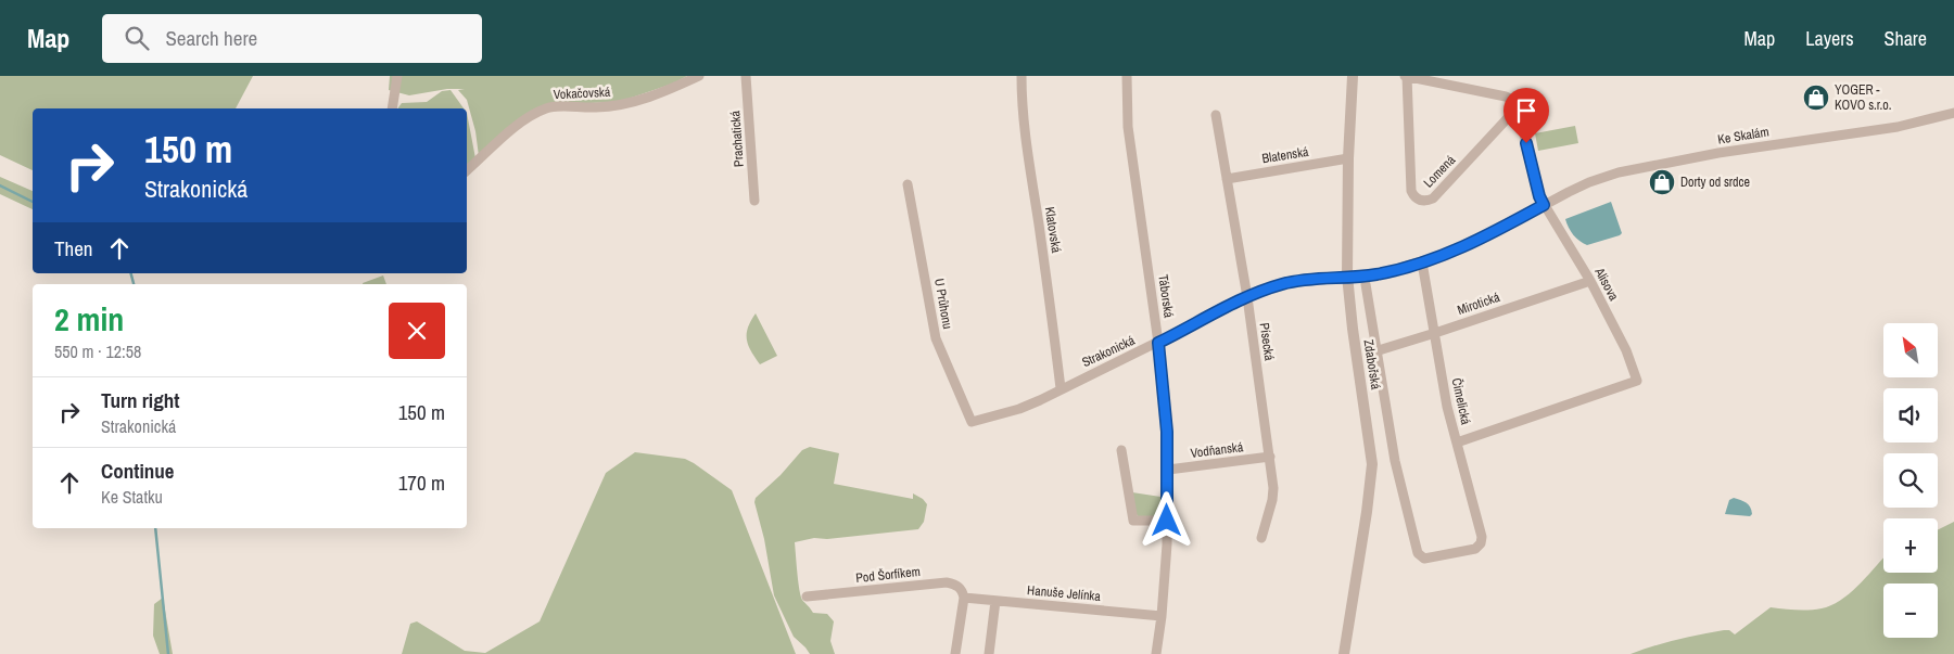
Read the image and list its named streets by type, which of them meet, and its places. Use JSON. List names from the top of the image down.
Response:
{
  "streets": {
    "street": [
      "Vokačovská",
      "Ke Skalám",
      "Prachatická",
      "Blatenská",
      "Lomená",
      "Klatovská",
      "Alisova",
      "Táborská",
      "U Průhonu",
      "Mirotická",
      "Písecká",
      "Strakonická",
      "Zdabořská",
      "Čimelická",
      "Vodňanská",
      "Pod Šorfíkem",
      "Hanuše Jelínka"
    ]
  },
  "crossings": [
    ["Ke Skalám", "Alisova"],
    ["Ke Skalám", "Strakonická"],
    ["Ke Skalám", "Čimelická"],
    ["Blatenská", "Písecká"],
    ["Blatenská", "Zdabořská"],
    ["Lomená", "Alisova"],
    ["Klatovská", "Strakonická"],
    ["Alisova", "Mirotická"],
    ["Alisova", "Čimelická"],
    ["Táborská", "Strakonická"],
    ["Táborská", "Vodňanská"],
    ["Táborská", "Hanuše Jelínka"],
    ["U Průhonu", "Strakonická"],
    ["Mirotická", "Zdabořská"],
    ["Mirotická", "Čimelická"],
    ["Písecká", "Strakonická"],
    ["Písecká", "Vodňanská"],
    ["Strakonická", "Zdabořská"],
    ["Strakonická", "Čimelická"],
    ["Zdabořská", "Čimelická"],
    ["Pod Šorfíkem", "Hanuše Jelínka"]
  ],
  "places": {
    "shop": ["YOGER - KOVO s.r.o.", "Dorty od srdce"]
  },
  "north": "top left",
  "page": {
    "header": "Map",
    "search": "Search here",
    "nav": ["Map", "Layers", "Share"],
    "turn": ["150 m", "Strakonická"],
    "then": "Then",
    "heading": ["2 min", "550 m · 12:58"],
    "map_buttons": ["+", "−"],
    "list": [
      {
        "name": "Turn right",
        "note": "Strakonická",
        "value": "150 m"
      },
      {
        "name": "Continue",
        "note": "Ke Statku",
        "value": "170 m"
      }
    ]
  }
}
